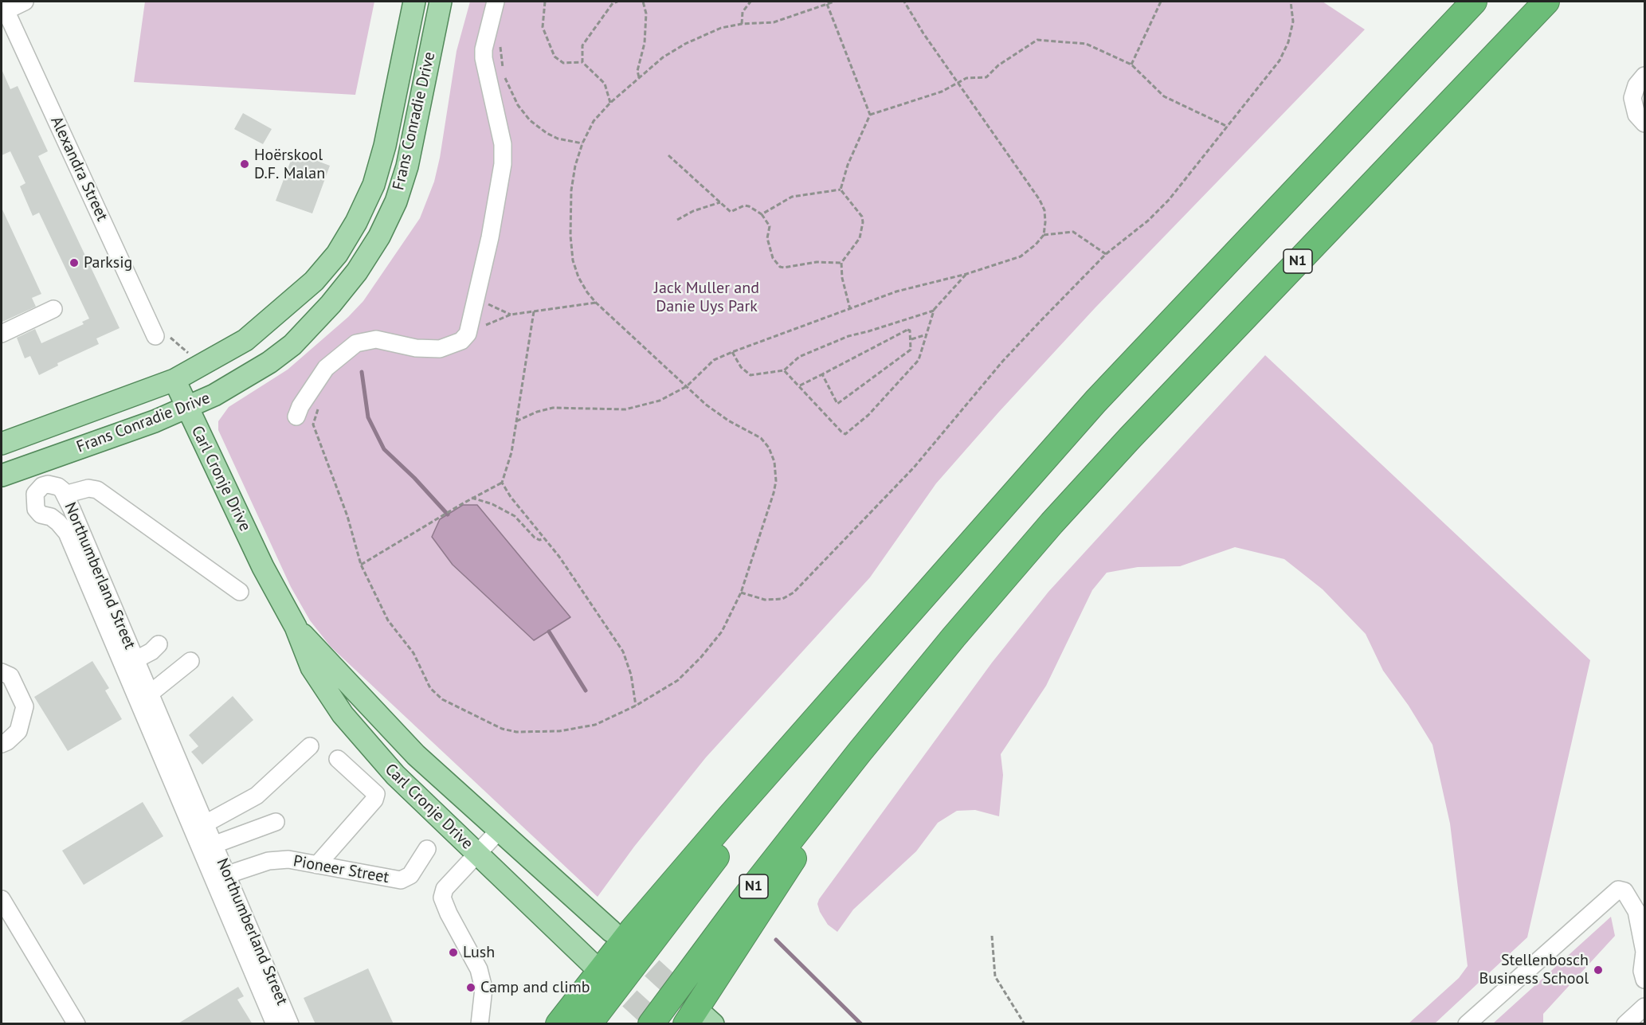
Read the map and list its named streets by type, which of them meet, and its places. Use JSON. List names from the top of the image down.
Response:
{
  "streets": {
    "highway": ["N1"],
    "main road": ["Frans Conradie Drive", "Carl Cronje Drive"],
    "street": ["Alexandra Street", "Northumberland Street", "Pioneer Street"]
  },
  "crossings": [
    ["Frans Conradie Drive", "Carl Cronje Drive"],
    ["Northumberland Street", "Pioneer Street"]
  ],
  "parks": ["Jack Muller and Danie Uys Park"],
  "places": [
    "Hoërskool D.F. Malan",
    "Parksig",
    "Lush",
    "Stellenbosch Business School",
    "Camp and climb"
  ]
}
